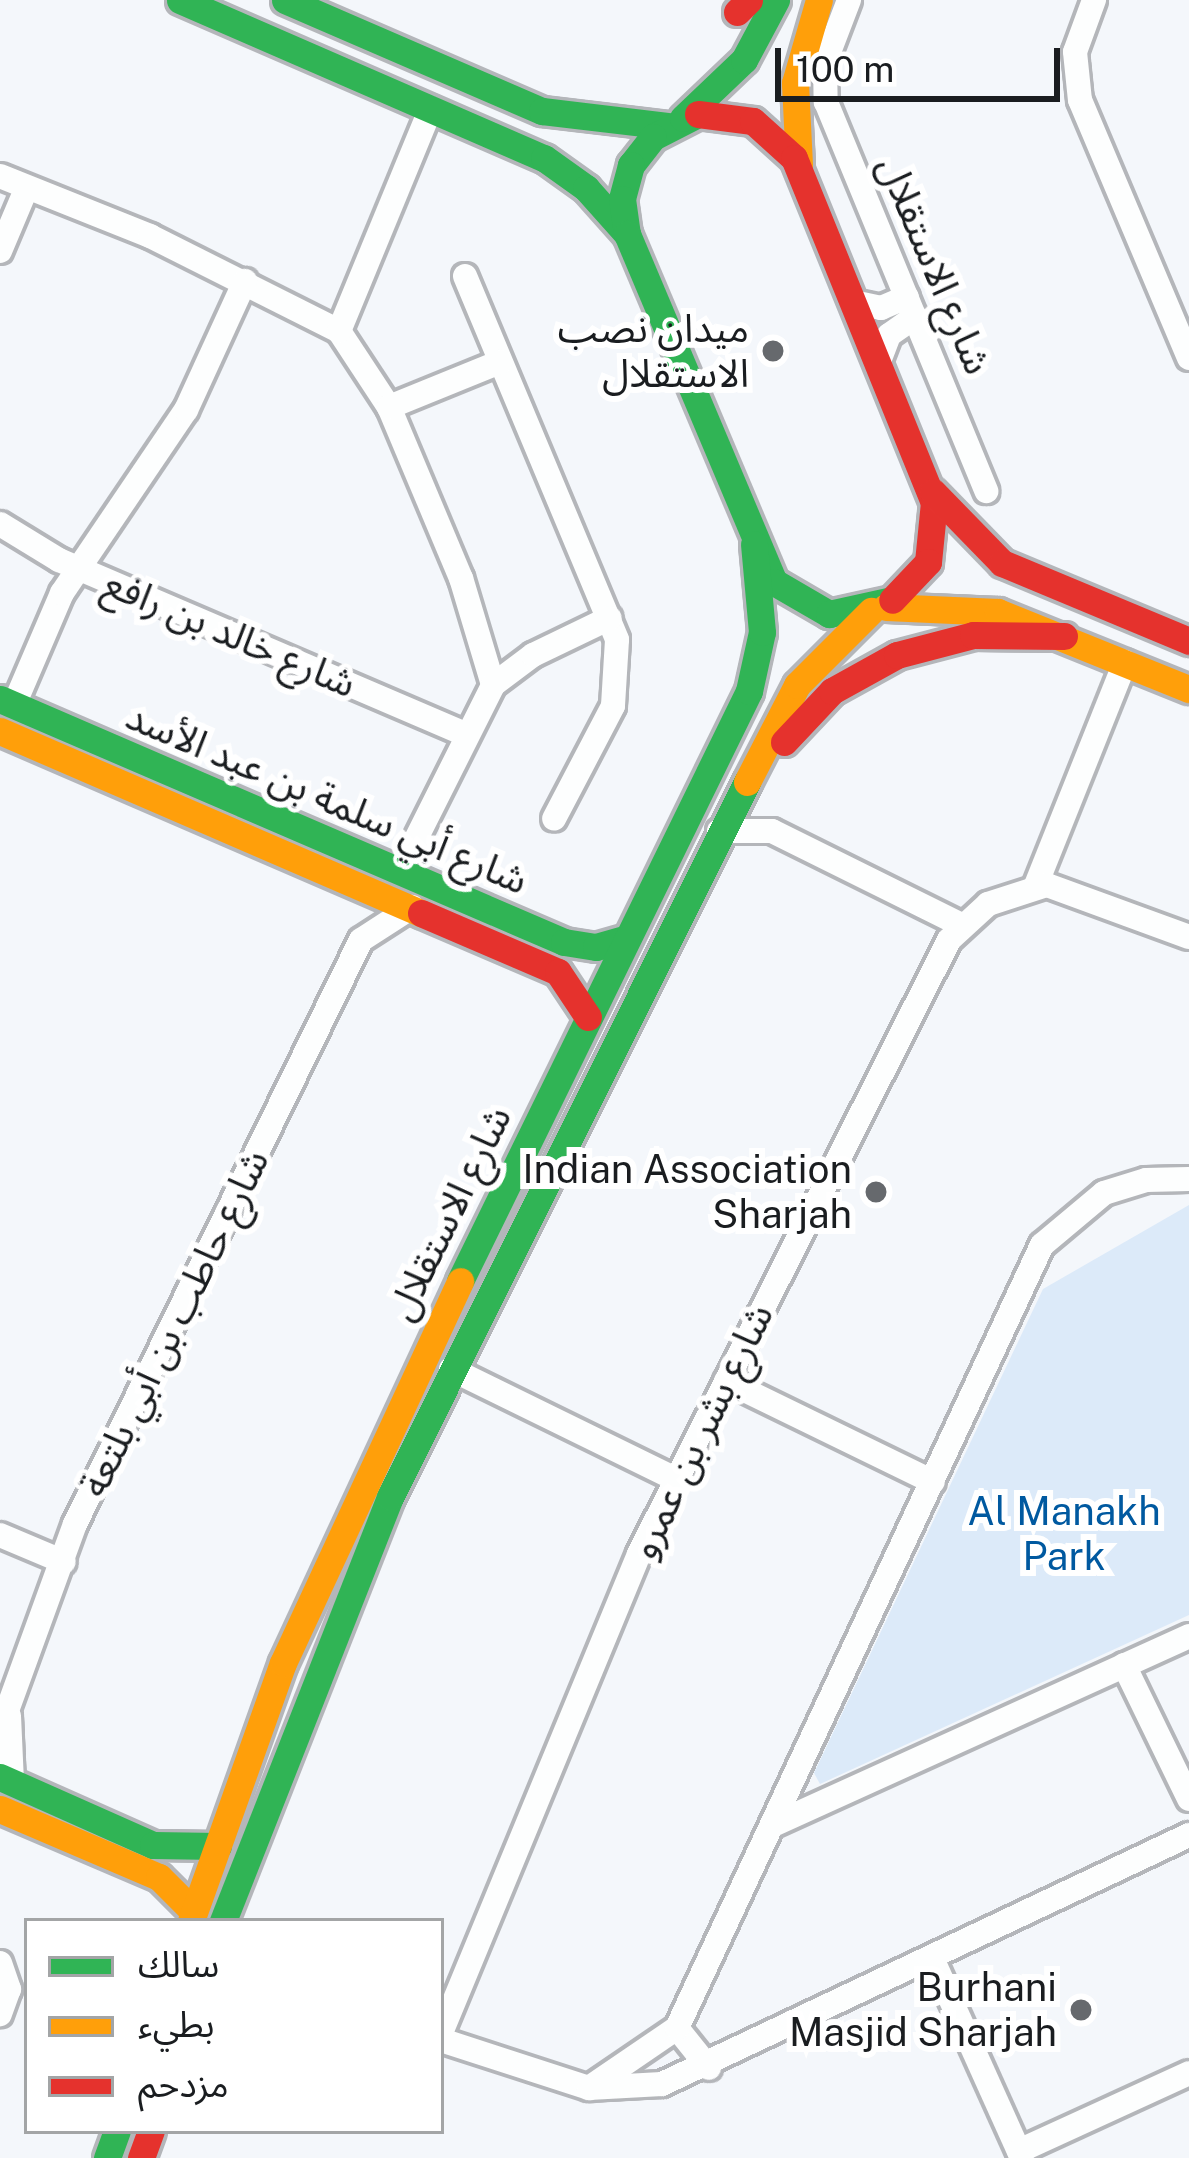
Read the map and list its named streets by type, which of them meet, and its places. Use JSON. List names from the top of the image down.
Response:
{
  "streets": {
    "main road": ["شارع الاستقلال", "شارع أبي سلمة بن عبد الأسد"],
    "street": ["شارع خالد بن رافع", "شارع حاطب بن أبي بلتعة", "شارع بشر بن عمرو"]
  },
  "crossings": [
    ["شارع الاستقلال", "شارع أبي سلمة بن عبد الأسد"]
  ],
  "parks": ["Al Manakh Park"],
  "places": ["ميدان نصب الاستقلال", "Indian Association Sharjah", "Burhani Masjid Sharjah"],
  "legend": ["سالك", "بطيء", "مزدحم"],
  "scale_bar": "100 m"
}
